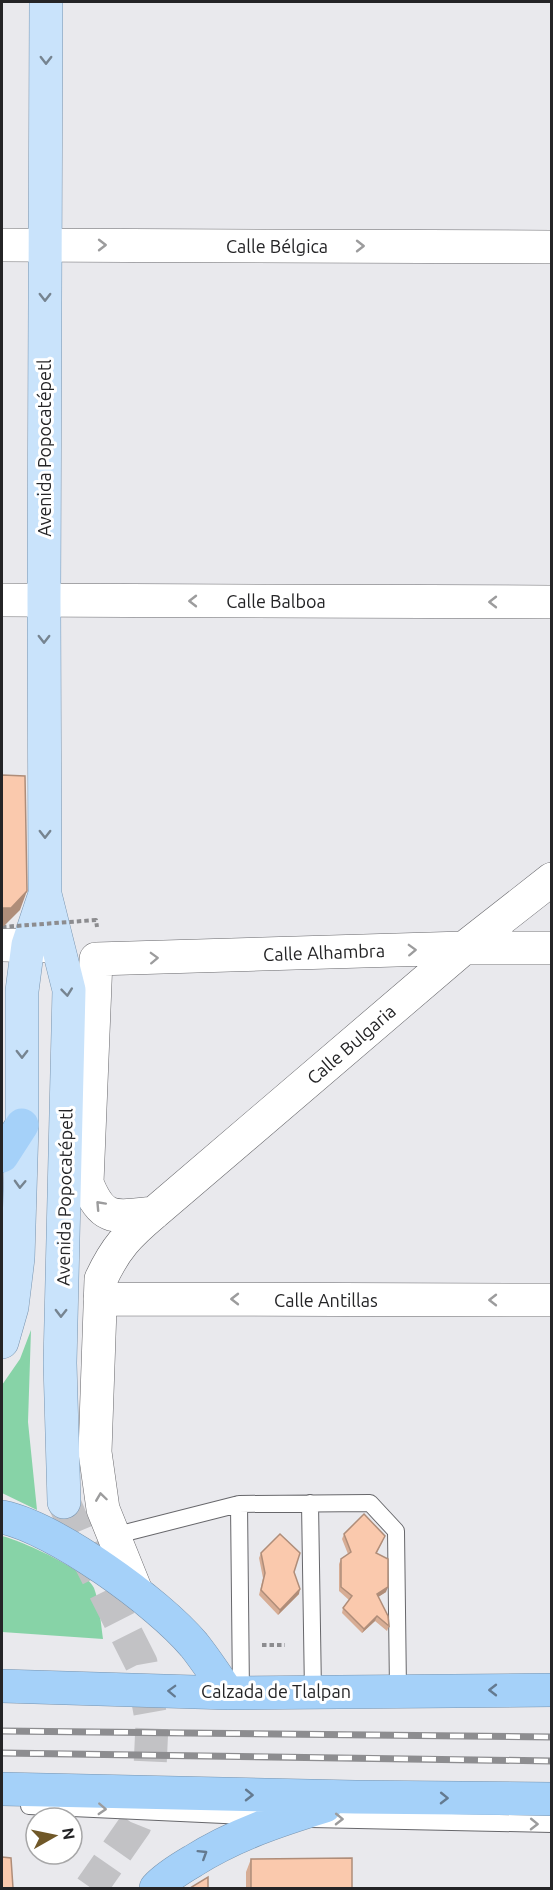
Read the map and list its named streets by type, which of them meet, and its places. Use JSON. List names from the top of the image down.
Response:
{
  "streets": {
    "highway": ["Calzada de Tlalpan"],
    "main road": ["Avenida Popocatépetl"],
    "street": [
      "Calle Bélgica",
      "Calle Balboa",
      "Calle Alhambra",
      "Calle Bulgaria",
      "Calle Antillas"
    ]
  },
  "crossings": [
    ["Calle Bélgica", "Avenida Popocatépetl"],
    ["Avenida Popocatépetl", "Calle Balboa"],
    ["Calle Alhambra", "Calle Bulgaria"],
    ["Calle Bulgaria", "Calle Antillas"]
  ],
  "one_way": [
    "Calle Bélgica",
    "Avenida Popocatépetl",
    "Calle Balboa",
    "Calle Antillas"
  ],
  "north": "right"
}
